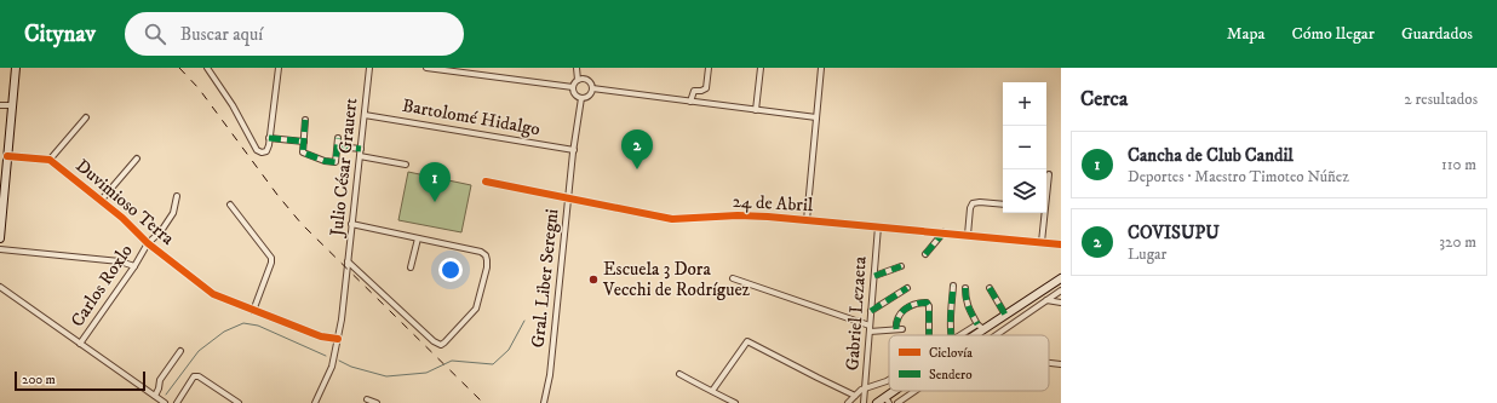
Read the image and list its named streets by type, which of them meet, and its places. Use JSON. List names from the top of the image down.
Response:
{
  "streets": {
    "street": [
      "Bartolomé Hidalgo",
      "Julio César Grauert",
      "Duvimioso Terra",
      "24 de Abril",
      "Gral. Liber Seregni",
      "Carlos Roxlo",
      "Gabriel Lezaeta"
    ]
  },
  "crossings": [
    ["Bartolomé Hidalgo", "Julio César Grauert"],
    ["Bartolomé Hidalgo", "Gral. Liber Seregni"],
    ["Julio César Grauert", "Duvimioso Terra"],
    ["Duvimioso Terra", "Carlos Roxlo"],
    ["24 de Abril", "Gral. Liber Seregni"],
    ["24 de Abril", "Gabriel Lezaeta"]
  ],
  "places": ["Escuela 3 Dora Vecchi de Rodríguez"],
  "legend": ["Ciclovía", "Sendero"],
  "scale_bar": "200 m",
  "page": {
    "header": "Citynav",
    "search": "Buscar aquí",
    "nav": ["Mapa", "Cómo llegar", "Guardados"],
    "heading": ["Cerca", "2 resultados"],
    "map_buttons": ["+", "−"],
    "pins": ["2", "1"],
    "list": [
      {
        "mark": "1",
        "name": "Cancha de Club Candil",
        "note": "Deportes · Maestro Timoteo Núñez",
        "value": "110 m"
      },
      {
        "mark": "2",
        "name": "COVISUPU",
        "note": "Lugar",
        "value": "320 m"
      }
    ],
    "scale": "200 m"
  }
}
